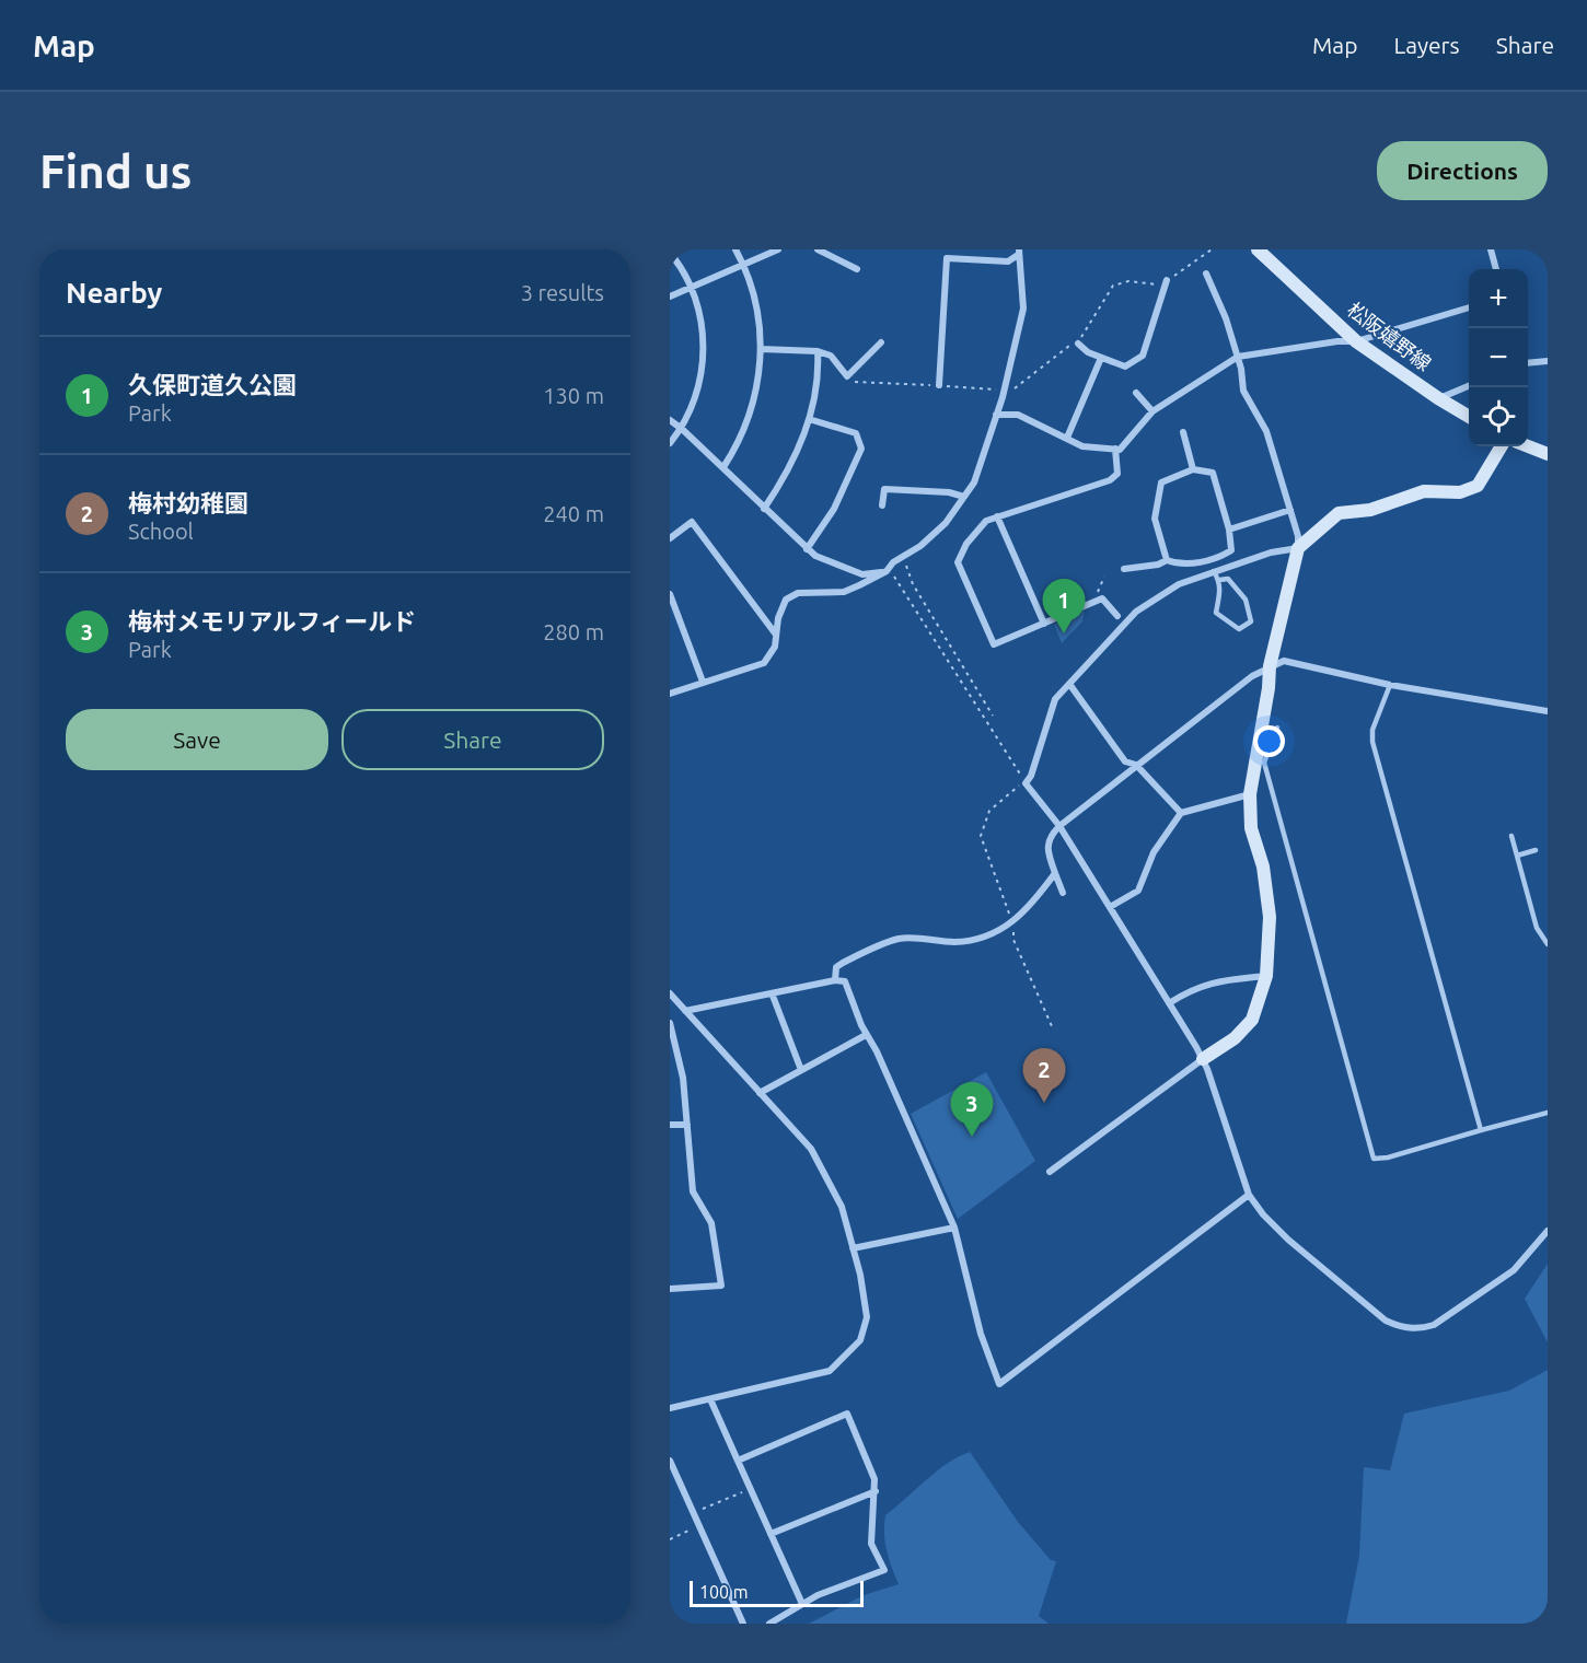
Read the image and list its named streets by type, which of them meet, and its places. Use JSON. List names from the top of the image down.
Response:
{
  "streets": {
    "street": ["松阪嬉野線"]
  },
  "scale_bar": "100 m",
  "page": {
    "header": "Map",
    "nav": ["Map", "Layers", "Share"],
    "buttons": [
      "Directions",
      ["Save", "Share"]
    ],
    "title": "Find us",
    "heading": ["Nearby", "3 results"],
    "map_buttons": ["+", "−"],
    "list": [
      {
        "mark": "1",
        "name": "久保町道久公園",
        "note": "Park",
        "value": "130 m"
      },
      {
        "mark": "2",
        "name": "梅村幼稚園",
        "note": "School",
        "value": "240 m"
      },
      {
        "mark": "3",
        "name": "梅村メモリアルフィールド",
        "note": "Park",
        "value": "280 m"
      }
    ],
    "pins": ["1", "2", "3"],
    "scale": "100 m"
  }
}
